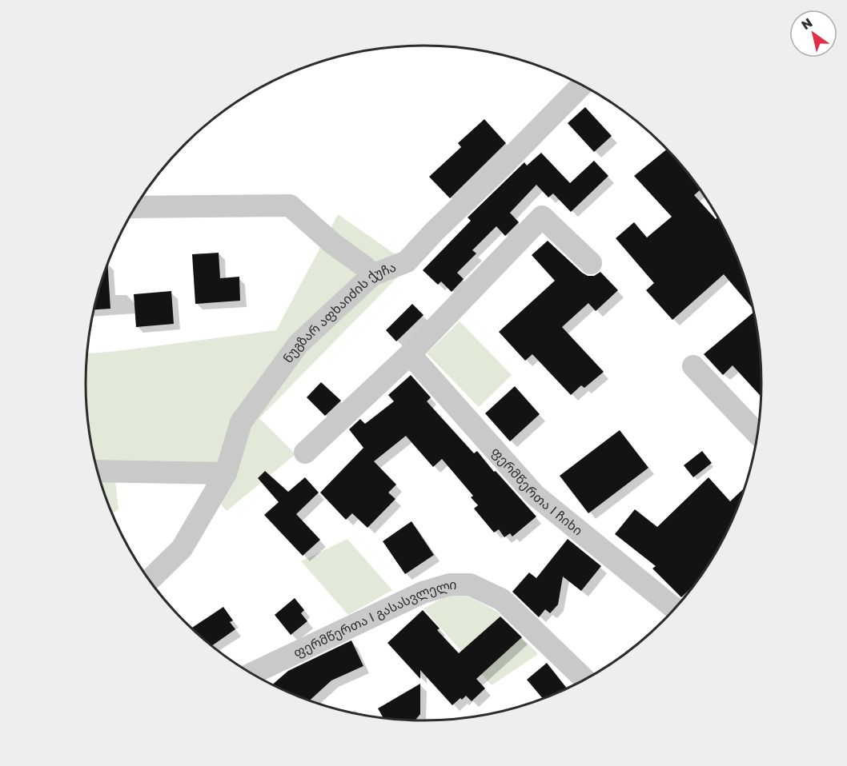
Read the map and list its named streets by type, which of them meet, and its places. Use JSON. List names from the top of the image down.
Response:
{
  "streets": {
    "street": ["ნუგზარ აფხაიძის ქუჩა", "ფერმწერთა I ჩიხი", "ფერმწერთა I გასასვლელი"]
  },
  "north": "top left"
}
